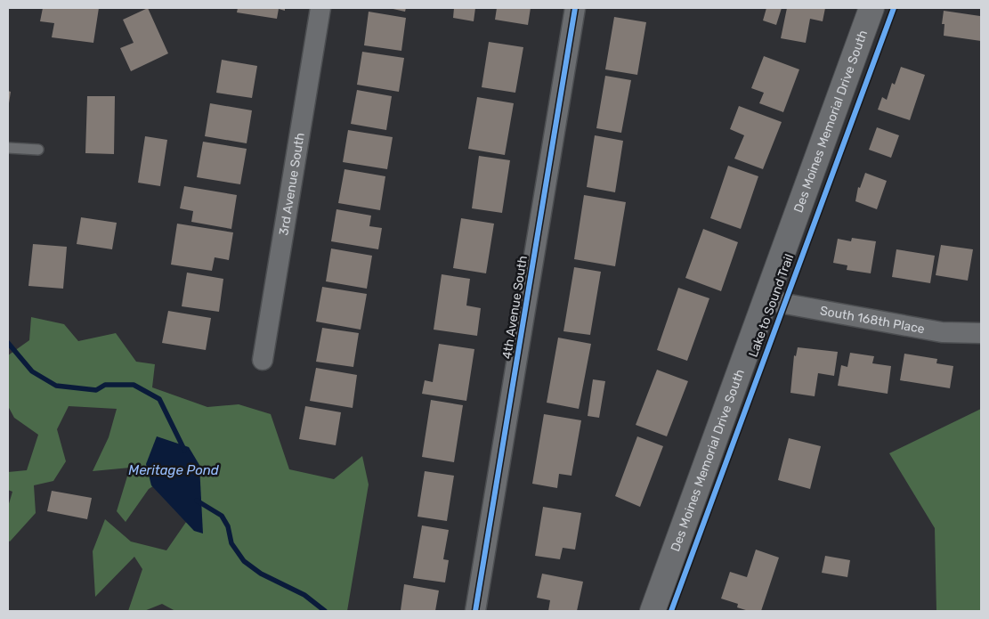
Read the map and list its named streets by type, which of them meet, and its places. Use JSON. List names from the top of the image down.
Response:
{
  "streets": {
    "main road": ["Des Moines Memorial Drive South"],
    "street": ["3rd Avenue South", "4th Avenue South", "South 168th Place"],
    "cycle path": ["Lake to Sound Trail"]
  },
  "crossings": [
    ["Des Moines Memorial Drive South", "South 168th Place"]
  ],
  "water": ["Meritage Pond"]
}
